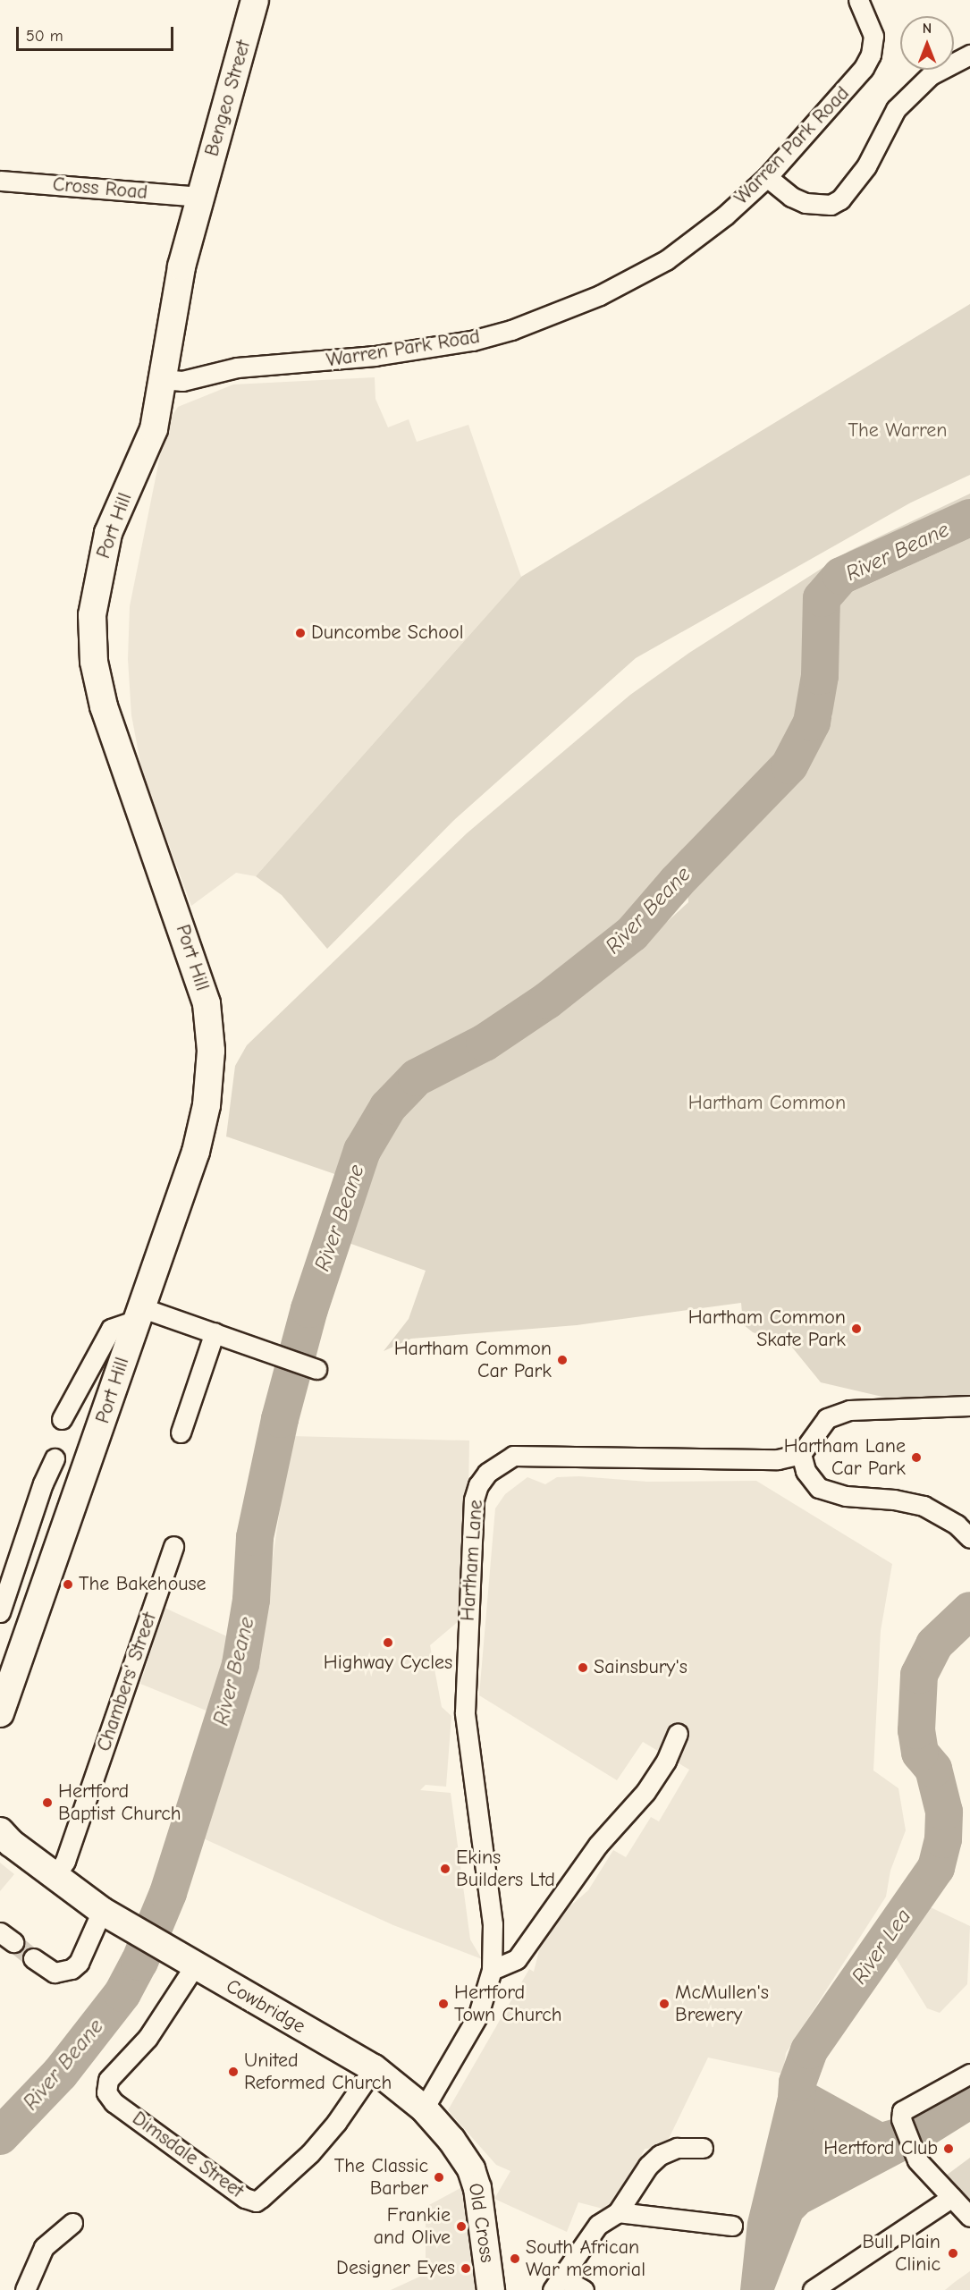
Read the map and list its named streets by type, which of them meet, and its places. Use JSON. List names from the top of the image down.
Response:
{
  "streets": {
    "main road": [
      "Bengeo Street",
      "Port Hill",
      "Cowbridge",
      "Old Cross"
    ],
    "street": [
      "Warren Park Road",
      "Cross Road",
      "Hartham Lane",
      "Chambers' Street",
      "Dimsdale Street"
    ]
  },
  "crossings": [
    ["Bengeo Street", "Cross Road"],
    ["Bengeo Street", "Port Hill"],
    ["Warren Park Road", "Port Hill"],
    ["Cross Road", "Port Hill"],
    ["Hartham Lane", "Cowbridge"],
    ["Hartham Lane", "Old Cross"],
    ["Chambers' Street", "Cowbridge"],
    ["Cowbridge", "Dimsdale Street"],
    ["Cowbridge", "Old Cross"]
  ],
  "water": ["River Beane", "River Lea"],
  "parks": ["The Warren", "Hartham Common"],
  "places": [
    "Duncombe School",
    "Hartham Common Skate Park",
    "Hartham Common Car Park",
    "Hartham Lane Car Park",
    "The Bakehouse",
    "Highway Cycles",
    "Sainsbury's",
    "Hertford Baptist Church",
    "Ekins Builders Ltd",
    "Hertford Town Church",
    "McMullen's Brewery",
    "United Reformed Church",
    "Hertford Club",
    "The Classic Barber",
    "Frankie and Olive",
    "Bull Plain Clinic",
    "South African War memorial",
    "Designer Eyes"
  ],
  "scale_bar": "50 m",
  "north": "top"
}
